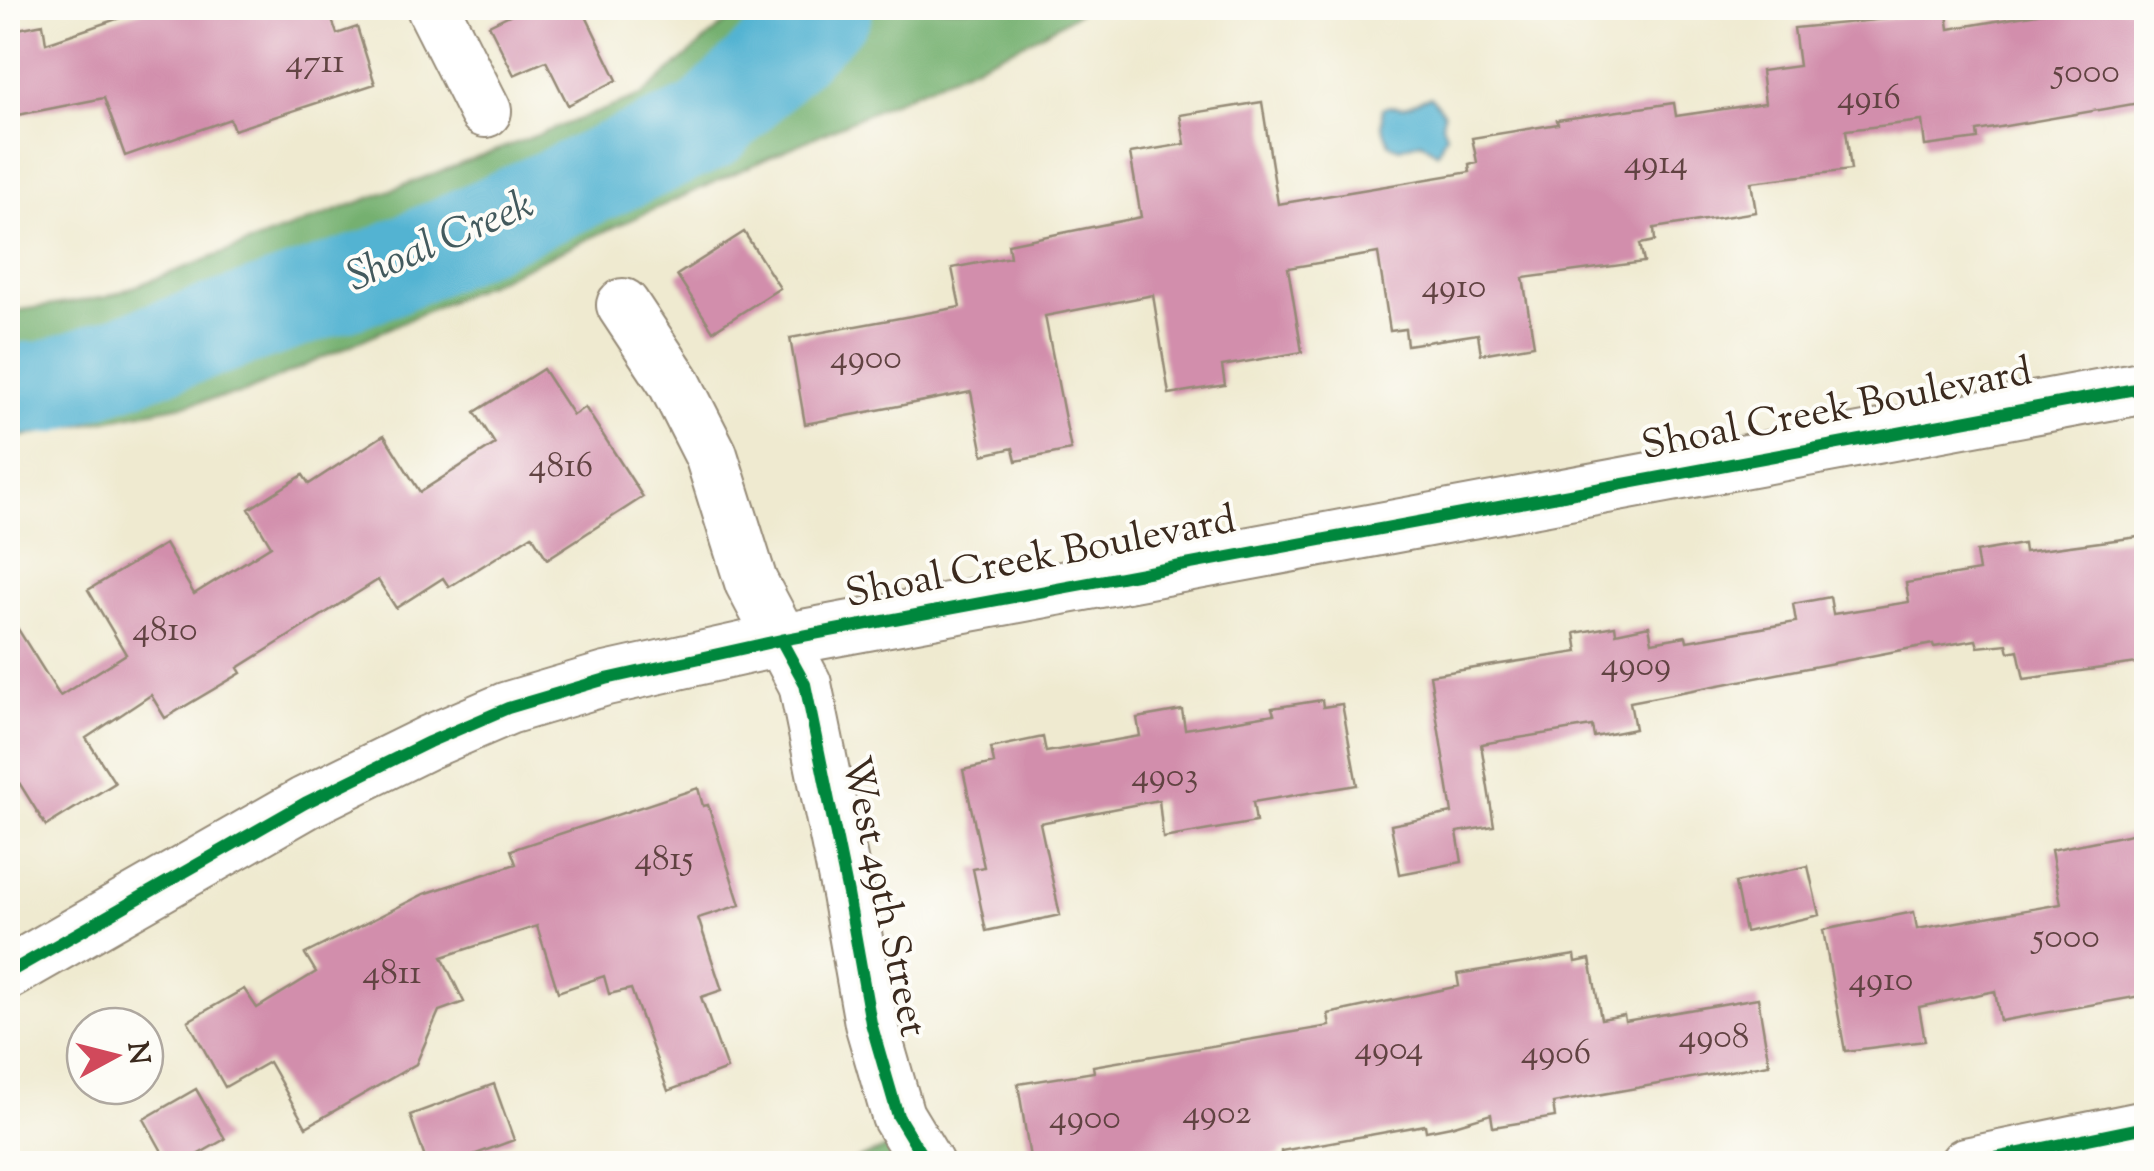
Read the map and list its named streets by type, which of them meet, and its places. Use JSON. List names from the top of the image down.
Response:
{
  "streets": {
    "street": ["Shoal Creek Boulevard", "West 49th Street"]
  },
  "crossings": [
    ["Shoal Creek Boulevard", "West 49th Street"]
  ],
  "water": ["Shoal Creek"],
  "house_numbers": [
    "4711",
    "5000",
    "4916",
    "4914",
    "4910",
    "4900",
    "4816",
    "4810",
    "4909",
    "4903",
    "4815",
    "5000",
    "4811",
    "4910",
    "4908",
    "4904",
    "4906",
    "4902",
    "4900"
  ],
  "north": "right"
}
